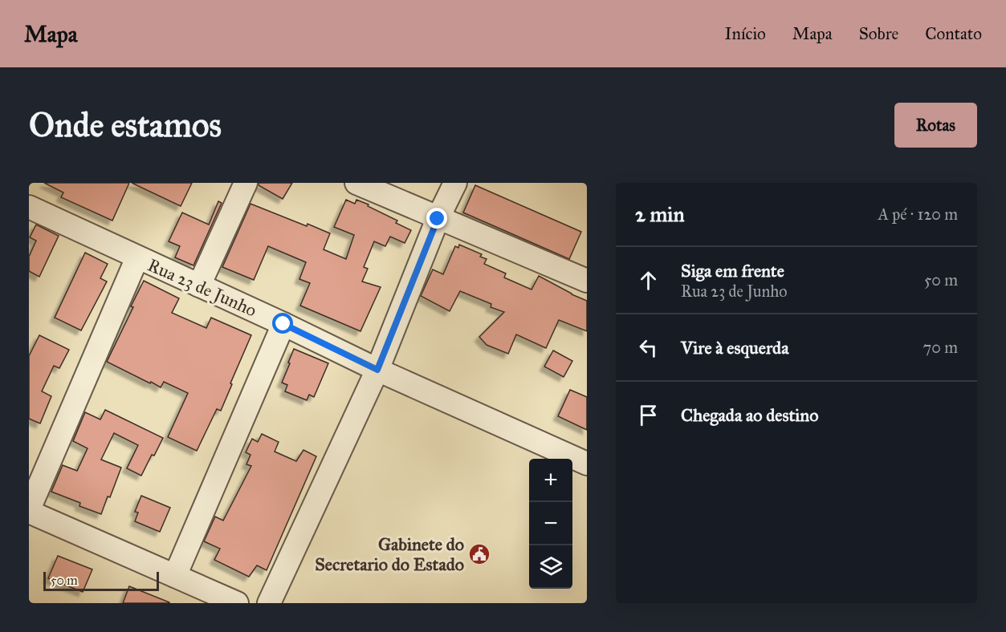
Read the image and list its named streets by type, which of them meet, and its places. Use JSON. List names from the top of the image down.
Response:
{
  "streets": {
    "street": ["Rua 23 de Junho"]
  },
  "places": {
    "public building": ["Gabinete do Secretario do Estado"]
  },
  "scale_bar": "50 m",
  "page": {
    "header": "Mapa",
    "nav": [
      "Início",
      "Mapa",
      "Sobre",
      "Contato"
    ],
    "buttons": "Rotas",
    "title": "Onde estamos",
    "heading": ["2 min", "A pé · 120 m"],
    "list": [
      ["Siga em frente", "Rua 23 de Junho", "50 m"],
      ["Vire à esquerda", "70 m"],
      "Chegada ao destino"
    ],
    "map_buttons": ["+", "−"],
    "scale": "50 m"
  }
}
